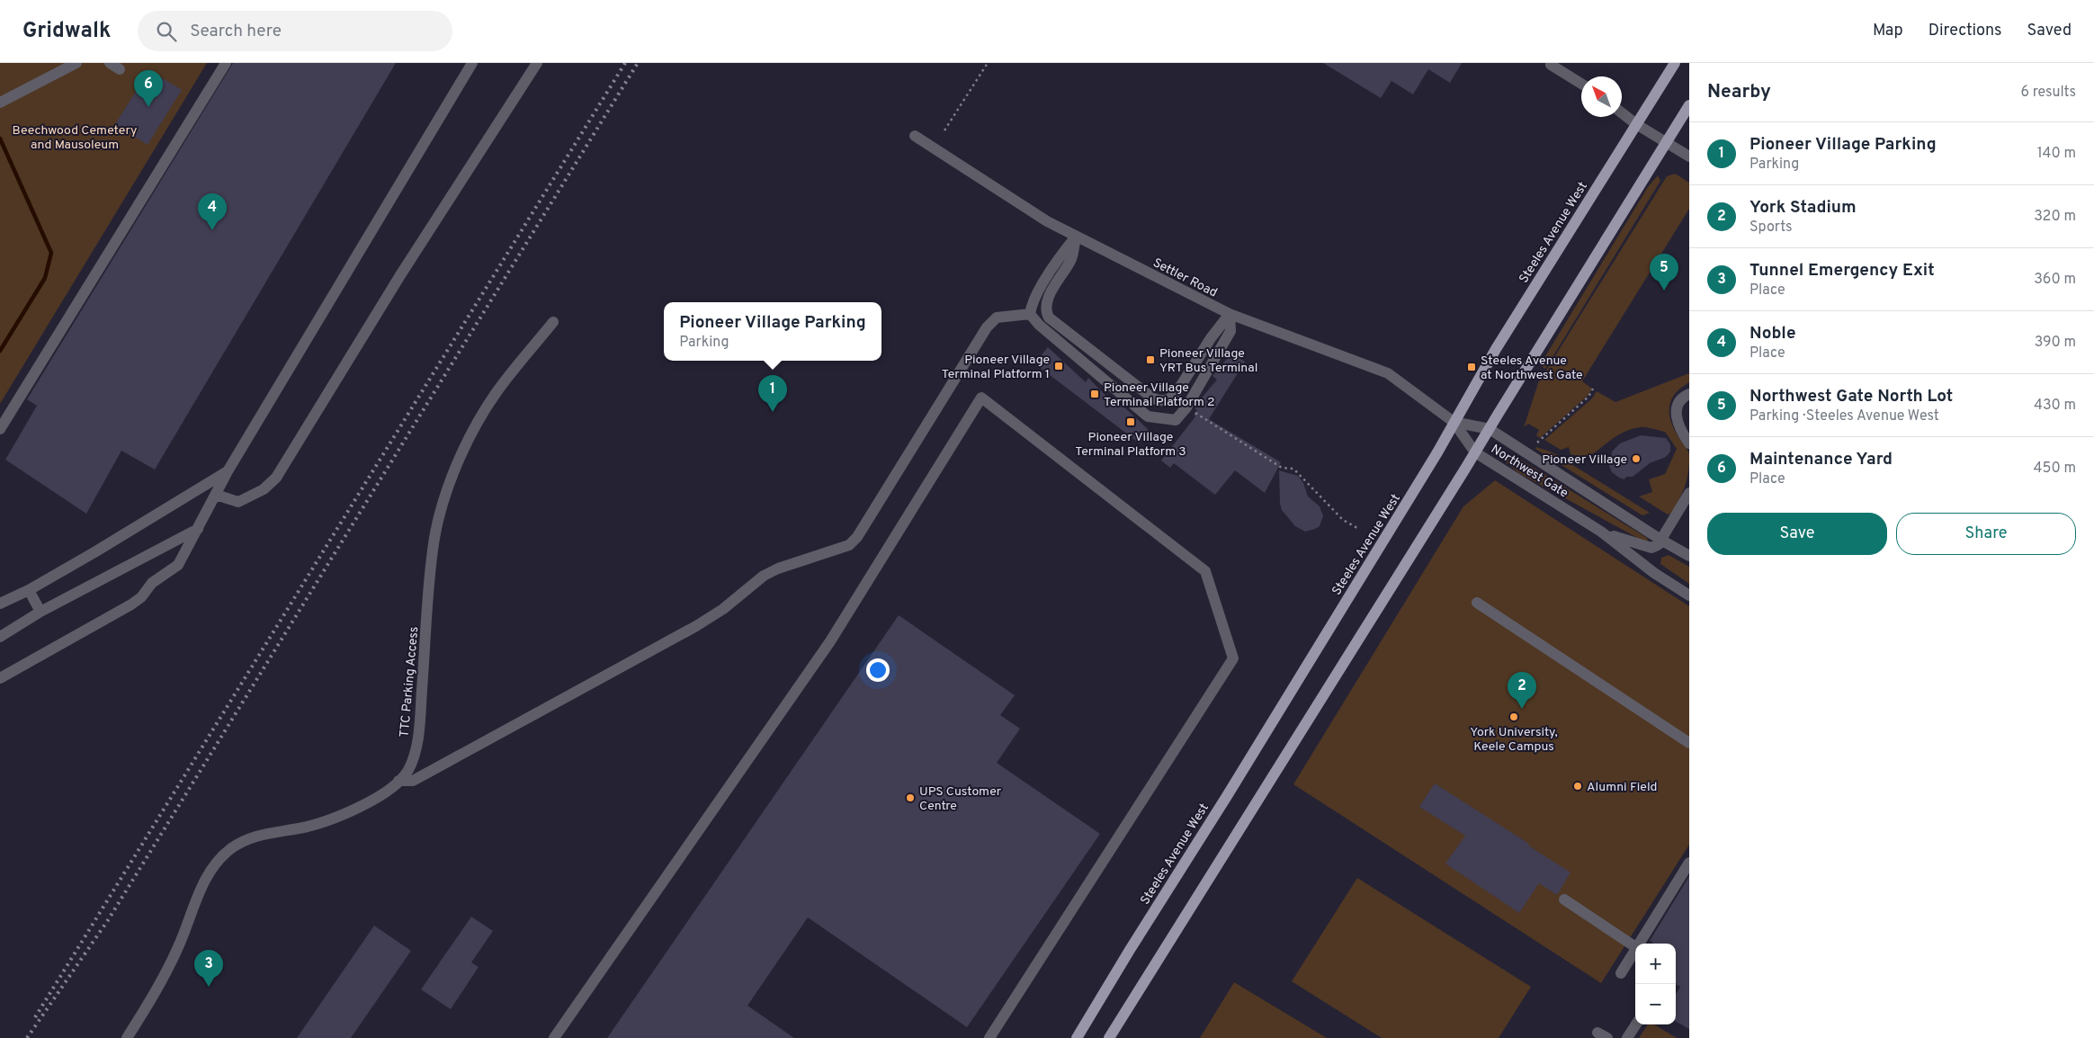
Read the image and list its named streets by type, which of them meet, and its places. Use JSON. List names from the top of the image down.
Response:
{
  "streets": {
    "main road": ["Steeles Avenue West"],
    "street": ["Settler Road", "Northwest Gate", "TTC Parking Access"]
  },
  "crossings": [
    ["Steeles Avenue West", "Settler Road"],
    ["Steeles Avenue West", "Northwest Gate"],
    ["Settler Road", "Northwest Gate"]
  ],
  "parks": ["Beechwood Cemetery and Mausoleum"],
  "places": {
    "transit": [
      "Pioneer Village YRT Bus Terminal",
      "Pioneer Village Terminal Platform 1",
      "Steeles Avenue at Northwest Gate",
      "Pioneer Village Terminal Platform 2",
      "Pioneer Village Terminal Platform 3"
    ],
    "other": [
      "Pioneer Village",
      "York University, Keele Campus",
      "Alumni Field",
      "UPS Customer Centre"
    ]
  },
  "north": "top left",
  "page": {
    "header": "Gridwalk",
    "search": "Search here",
    "nav": ["Map", "Directions", "Saved"],
    "heading": ["Nearby", "6 results"],
    "pins": [
      "6",
      "4",
      "5",
      "1",
      "2",
      "3"
    ],
    "list": [
      {
        "mark": "1",
        "name": "Pioneer Village Parking",
        "note": "Parking",
        "value": "140 m"
      },
      {
        "mark": "2",
        "name": "York Stadium",
        "note": "Sports",
        "value": "320 m"
      },
      {
        "mark": "3",
        "name": "Tunnel Emergency Exit",
        "note": "Place",
        "value": "360 m"
      },
      {
        "mark": "4",
        "name": "Noble",
        "note": "Place",
        "value": "390 m"
      },
      {
        "mark": "5",
        "name": "Northwest Gate North Lot",
        "note": "Parking · Steeles Avenue West",
        "value": "430 m"
      },
      {
        "mark": "6",
        "name": "Maintenance Yard",
        "note": "Place",
        "value": "450 m"
      }
    ],
    "popup": ["Pioneer Village Parking", "Parking"],
    "buttons": ["Save", "Share"],
    "map_buttons": ["+", "−"]
  }
}
